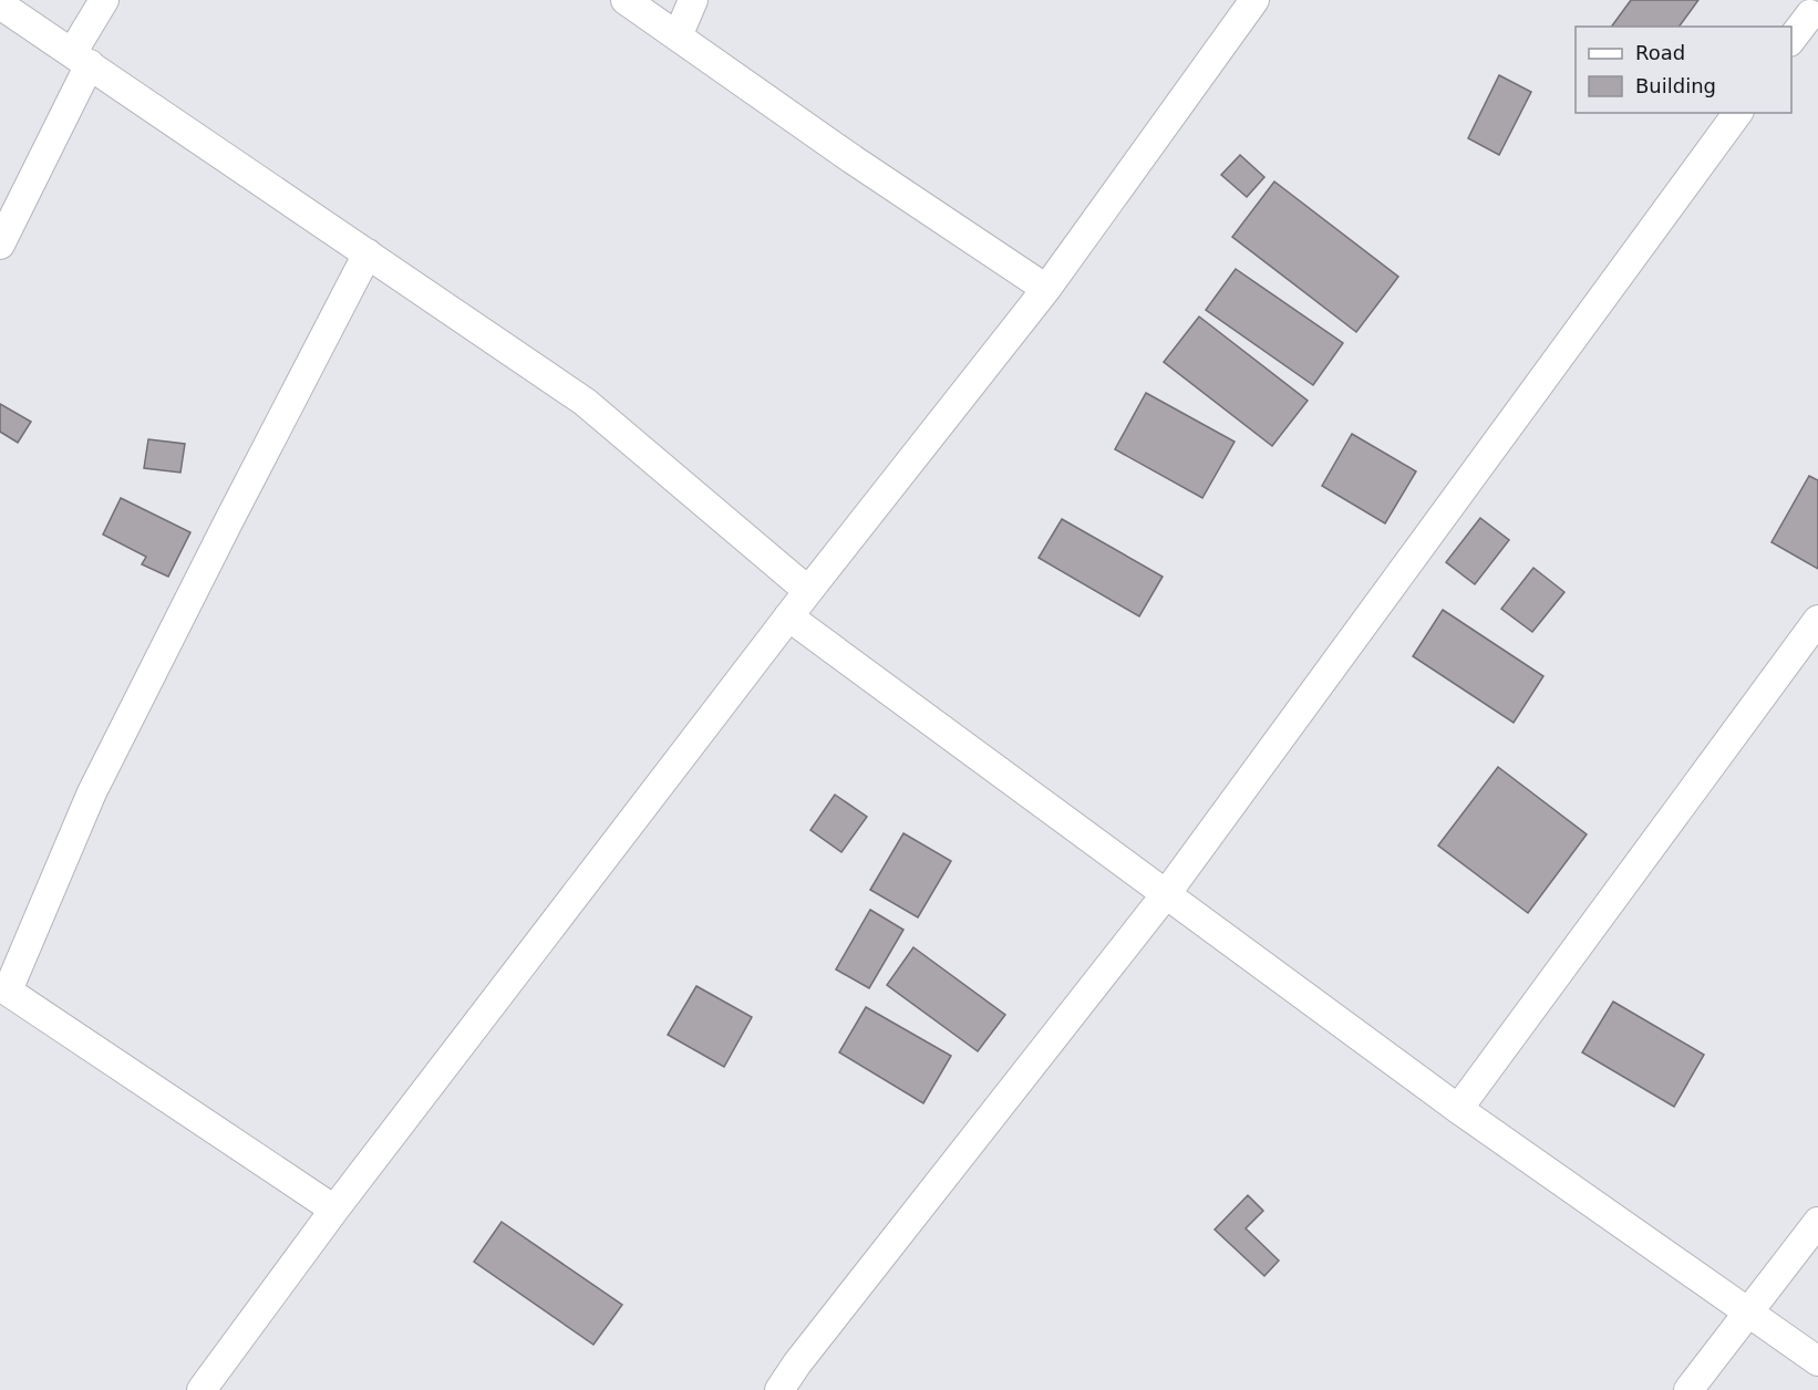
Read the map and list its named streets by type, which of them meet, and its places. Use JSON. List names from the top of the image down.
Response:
{
  "legend": ["Road", "Building"]
}
